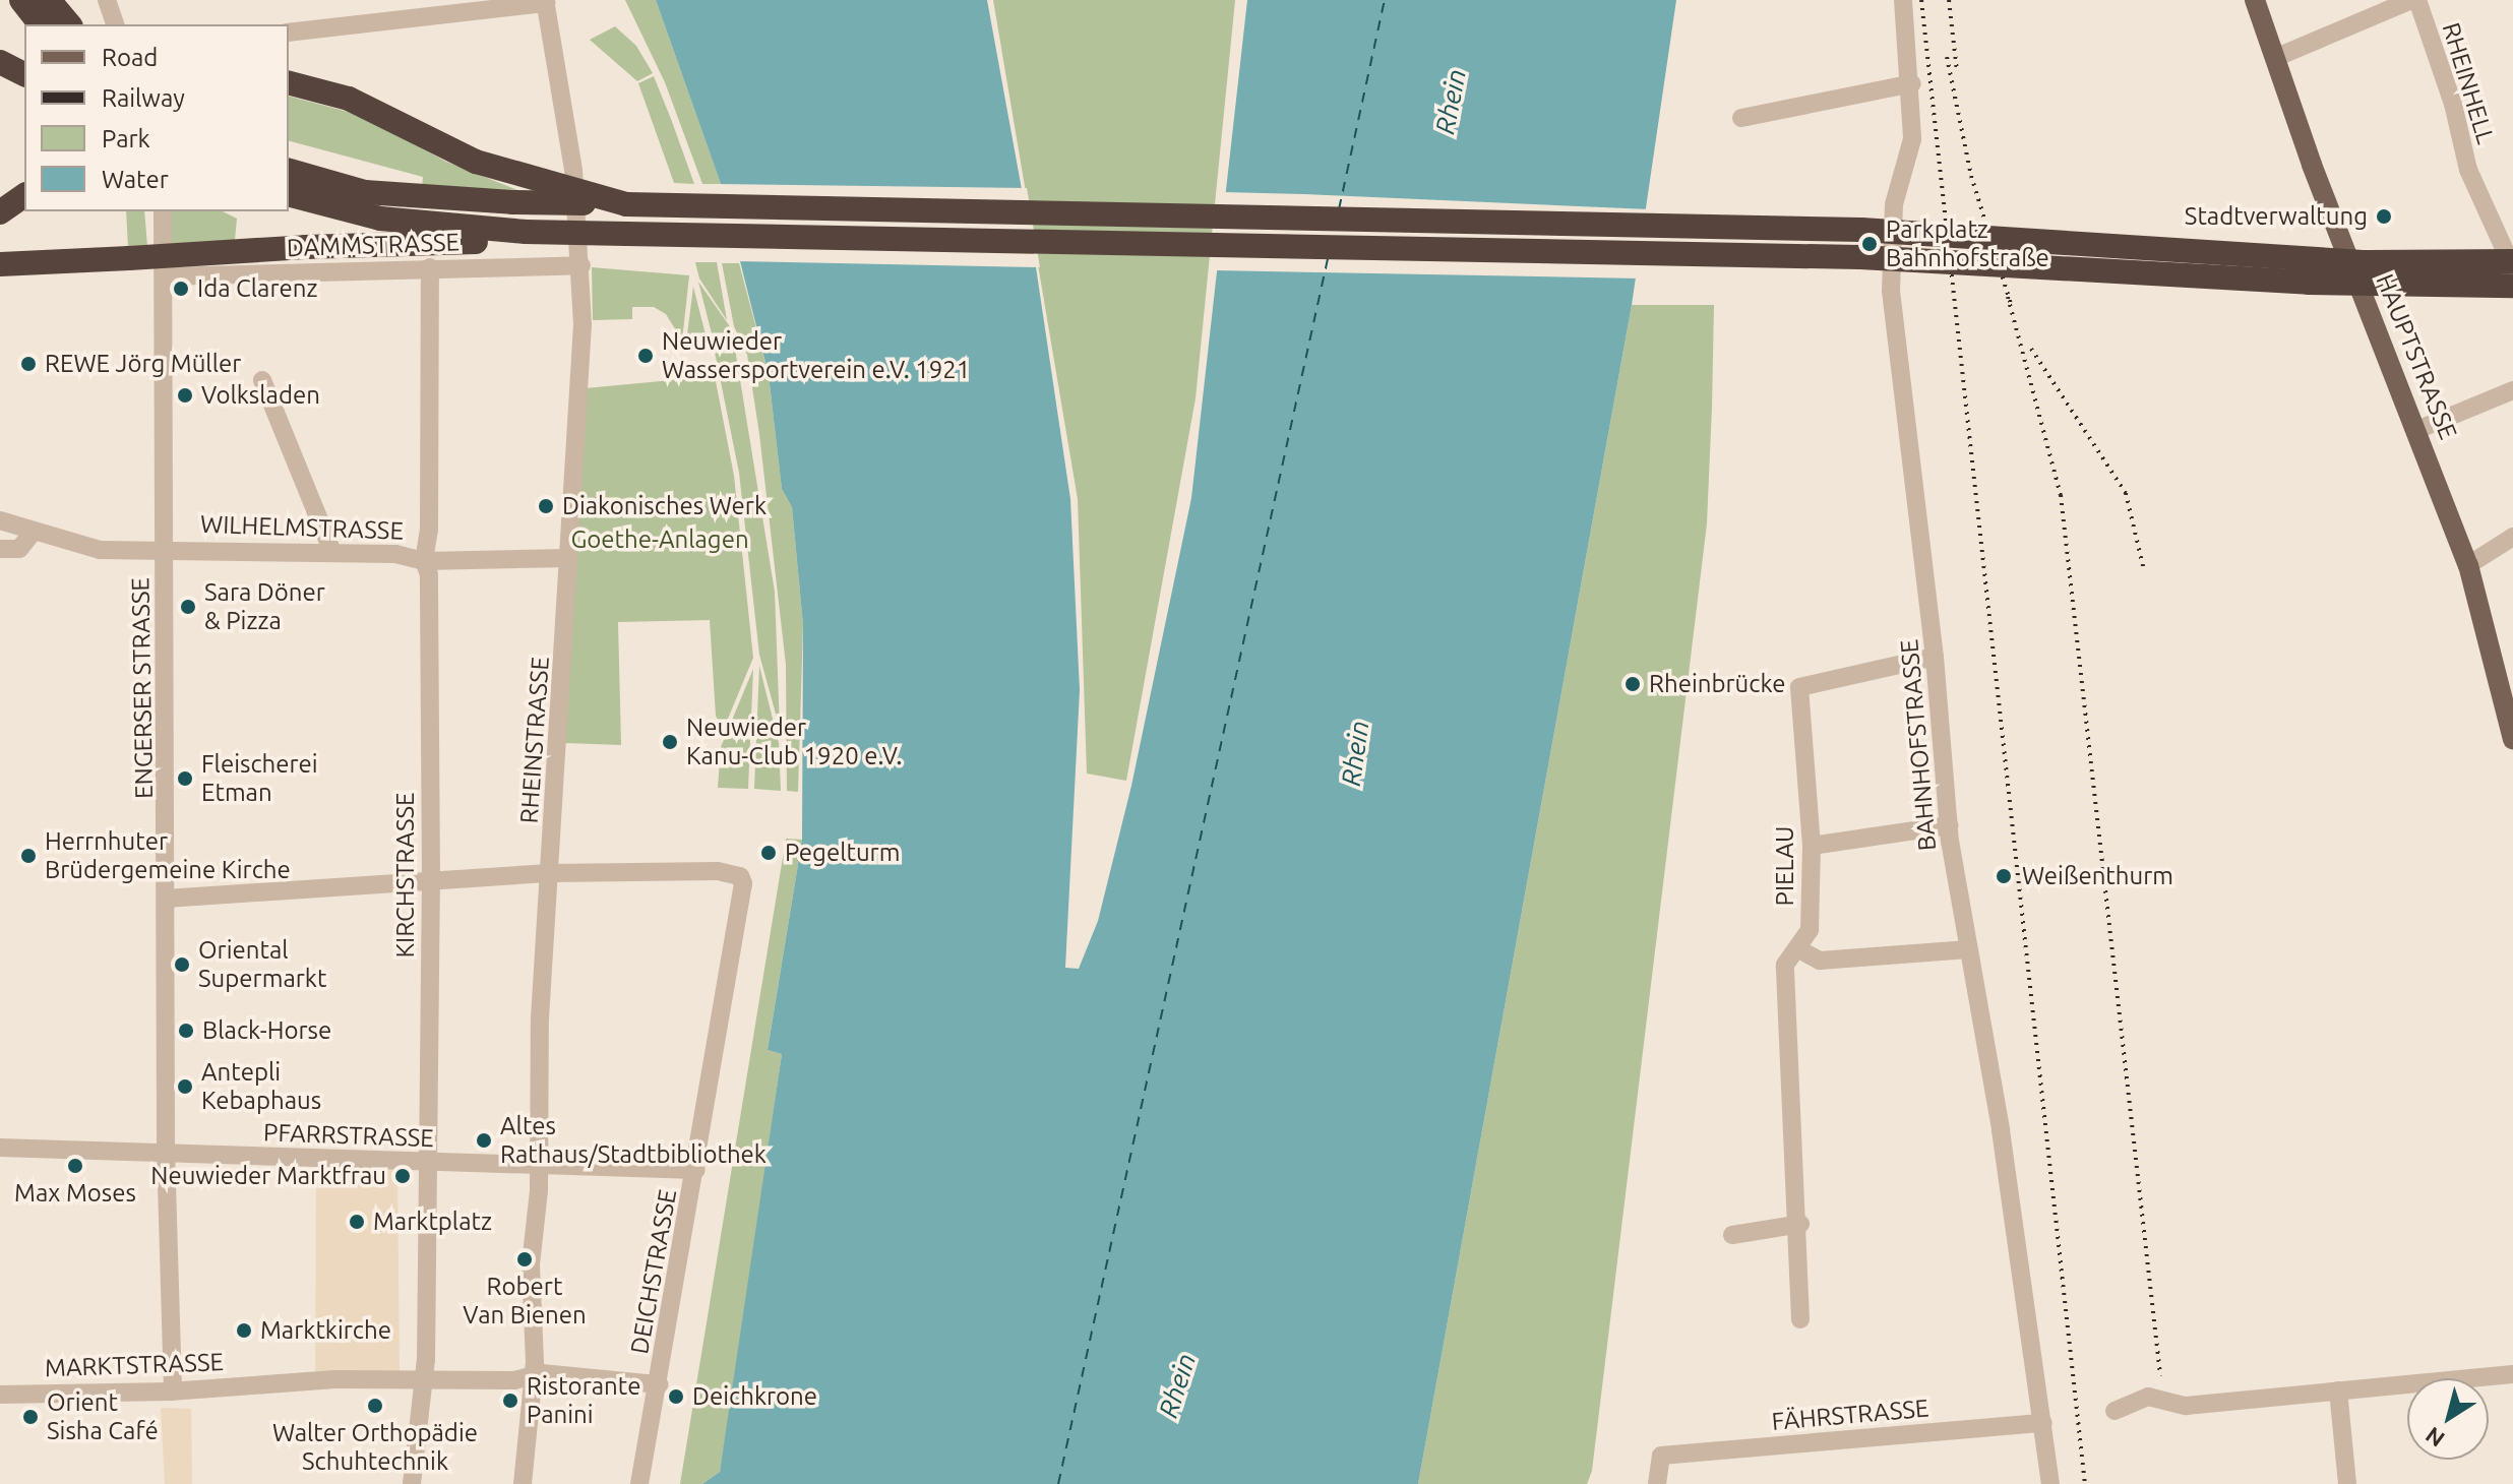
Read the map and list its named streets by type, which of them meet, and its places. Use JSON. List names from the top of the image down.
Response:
{
  "streets": {
    "main road": ["HAUPTSTRASSE"],
    "street": [
      "RHEINHELL",
      "DAMMSTRASSE",
      "WILHELMSTRASSE",
      "ENGERSER STRASSE",
      "RHEINSTRASSE",
      "BAHNHOFSTRASSE",
      "PIELAU",
      "KIRCHSTRASSE",
      "PFARRSTRASSE",
      "DEICHSTRASSE",
      "MARKTSTRASSE",
      "FÄHRSTRASSE"
    ]
  },
  "crossings": [
    ["DAMMSTRASSE", "ENGERSER STRASSE"],
    ["DAMMSTRASSE", "RHEINSTRASSE"],
    ["DAMMSTRASSE", "KIRCHSTRASSE"],
    ["WILHELMSTRASSE", "ENGERSER STRASSE"],
    ["WILHELMSTRASSE", "RHEINSTRASSE"],
    ["WILHELMSTRASSE", "KIRCHSTRASSE"],
    ["ENGERSER STRASSE", "PFARRSTRASSE"],
    ["ENGERSER STRASSE", "MARKTSTRASSE"],
    ["RHEINSTRASSE", "PFARRSTRASSE"],
    ["RHEINSTRASSE", "DEICHSTRASSE"],
    ["RHEINSTRASSE", "MARKTSTRASSE"],
    ["BAHNHOFSTRASSE", "PIELAU"],
    ["BAHNHOFSTRASSE", "FÄHRSTRASSE"],
    ["KIRCHSTRASSE", "PFARRSTRASSE"],
    ["KIRCHSTRASSE", "MARKTSTRASSE"],
    ["PFARRSTRASSE", "DEICHSTRASSE"],
    ["DEICHSTRASSE", "MARKTSTRASSE"]
  ],
  "water": ["Rhein"],
  "parks": ["Goethe-Anlagen"],
  "places": [
    "Stadtverwaltung",
    "Parkplatz Bahnhofstraße",
    "Ida Clarenz",
    "Neuwieder Wassersportverein e.V. 1921",
    "REWE Jörg Müller",
    "Volksladen",
    "Diakonisches Werk",
    "Sara Döner & Pizza",
    "Rheinbrücke",
    "Neuwieder Kanu-Club 1920 e.V.",
    "Fleischerei Etman",
    "Pegelturm",
    "Herrnhuter Brüdergemeine Kirche",
    "Weißenthurm",
    "Oriental Supermarkt",
    "Black-Horse",
    "Antepli Kebaphaus",
    "Altes Rathaus/Stadtbibliothek",
    "Max Moses",
    "Neuwieder Marktfrau",
    "Marktplatz",
    "Robert Van Bienen",
    "Marktkirche",
    "Deichkrone",
    "Ristorante Panini",
    "Walter Orthopädie Schuhtechnik",
    "Orient Sisha Café"
  ],
  "legend": [
    "Road",
    "Railway",
    "Park",
    "Water"
  ],
  "north": "bottom left"
}
